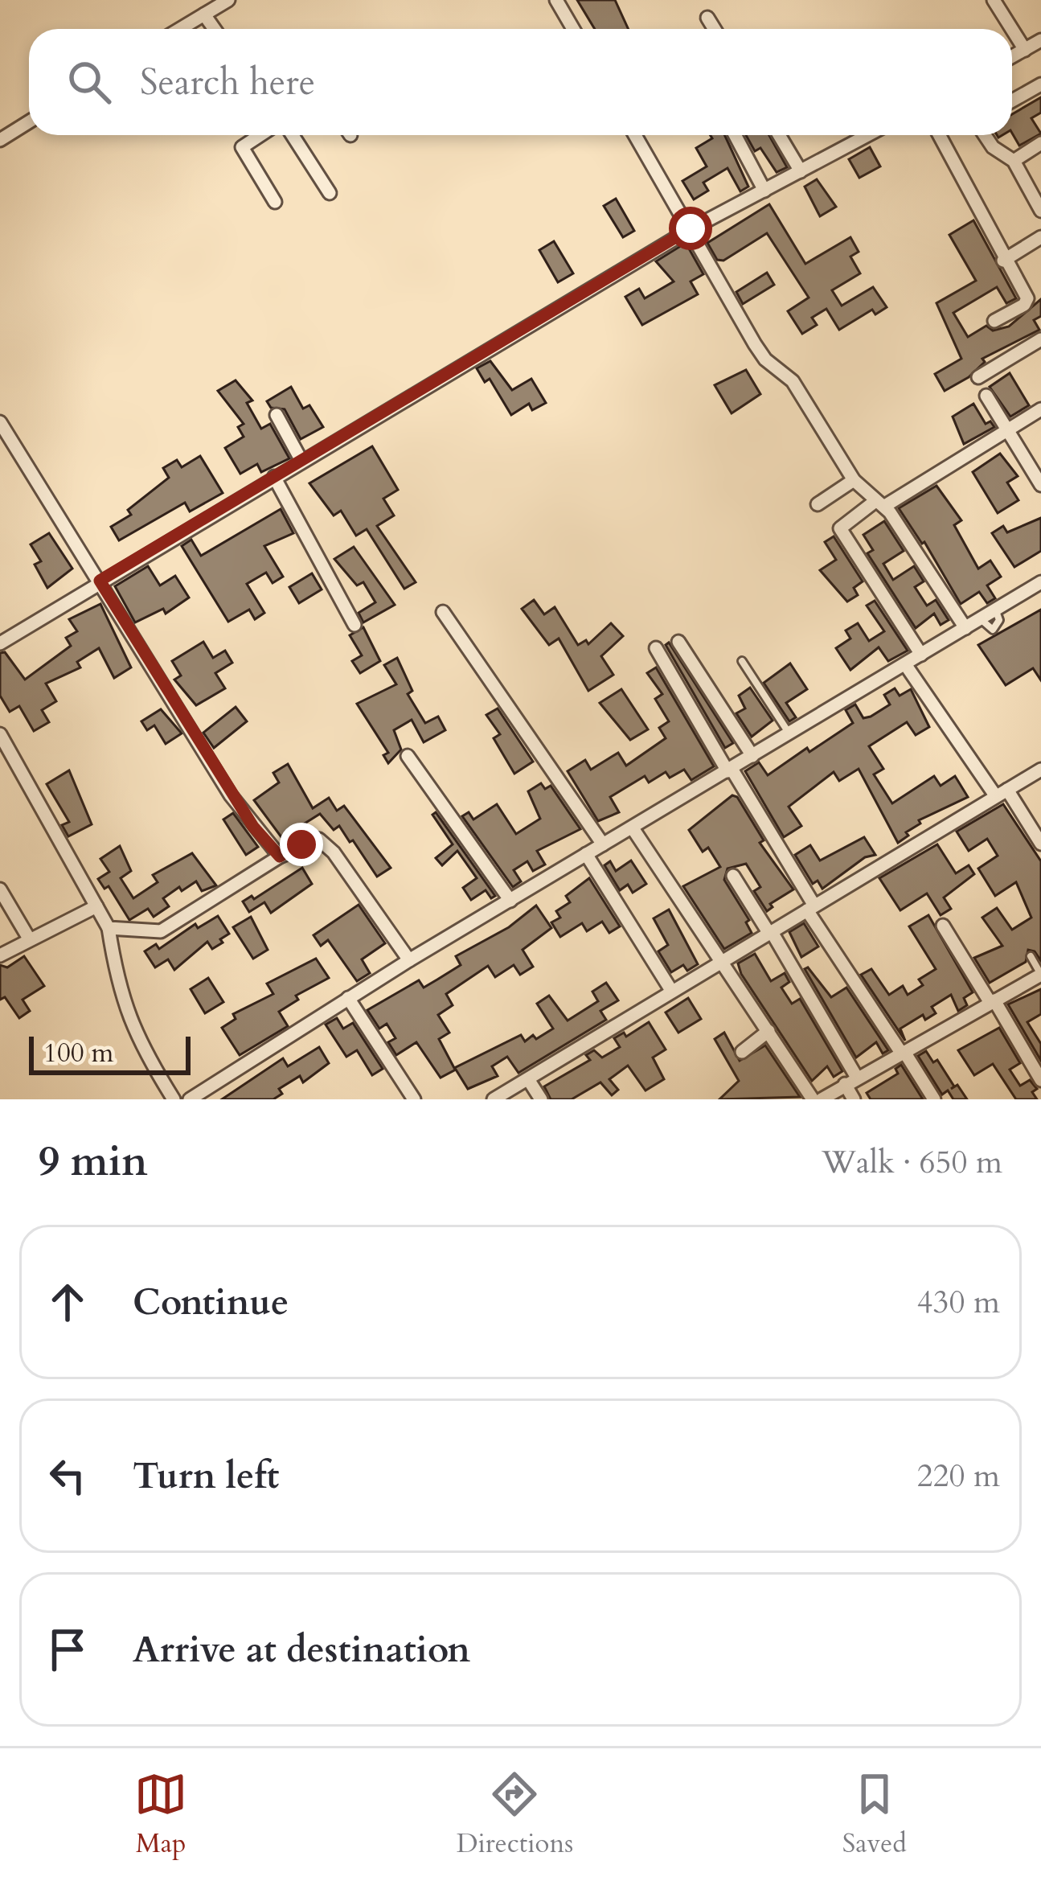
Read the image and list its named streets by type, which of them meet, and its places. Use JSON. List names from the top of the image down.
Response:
{
  "scale_bar": "100 m",
  "page": {
    "search": "Search here",
    "scale": "100 m",
    "heading": ["9 min", "Walk · 650 m"],
    "list": [
      ["Continue", "430 m"],
      ["Turn left", "220 m"],
      "Arrive at destination"
    ],
    "nav": ["Map", "Directions", "Saved"]
  }
}
